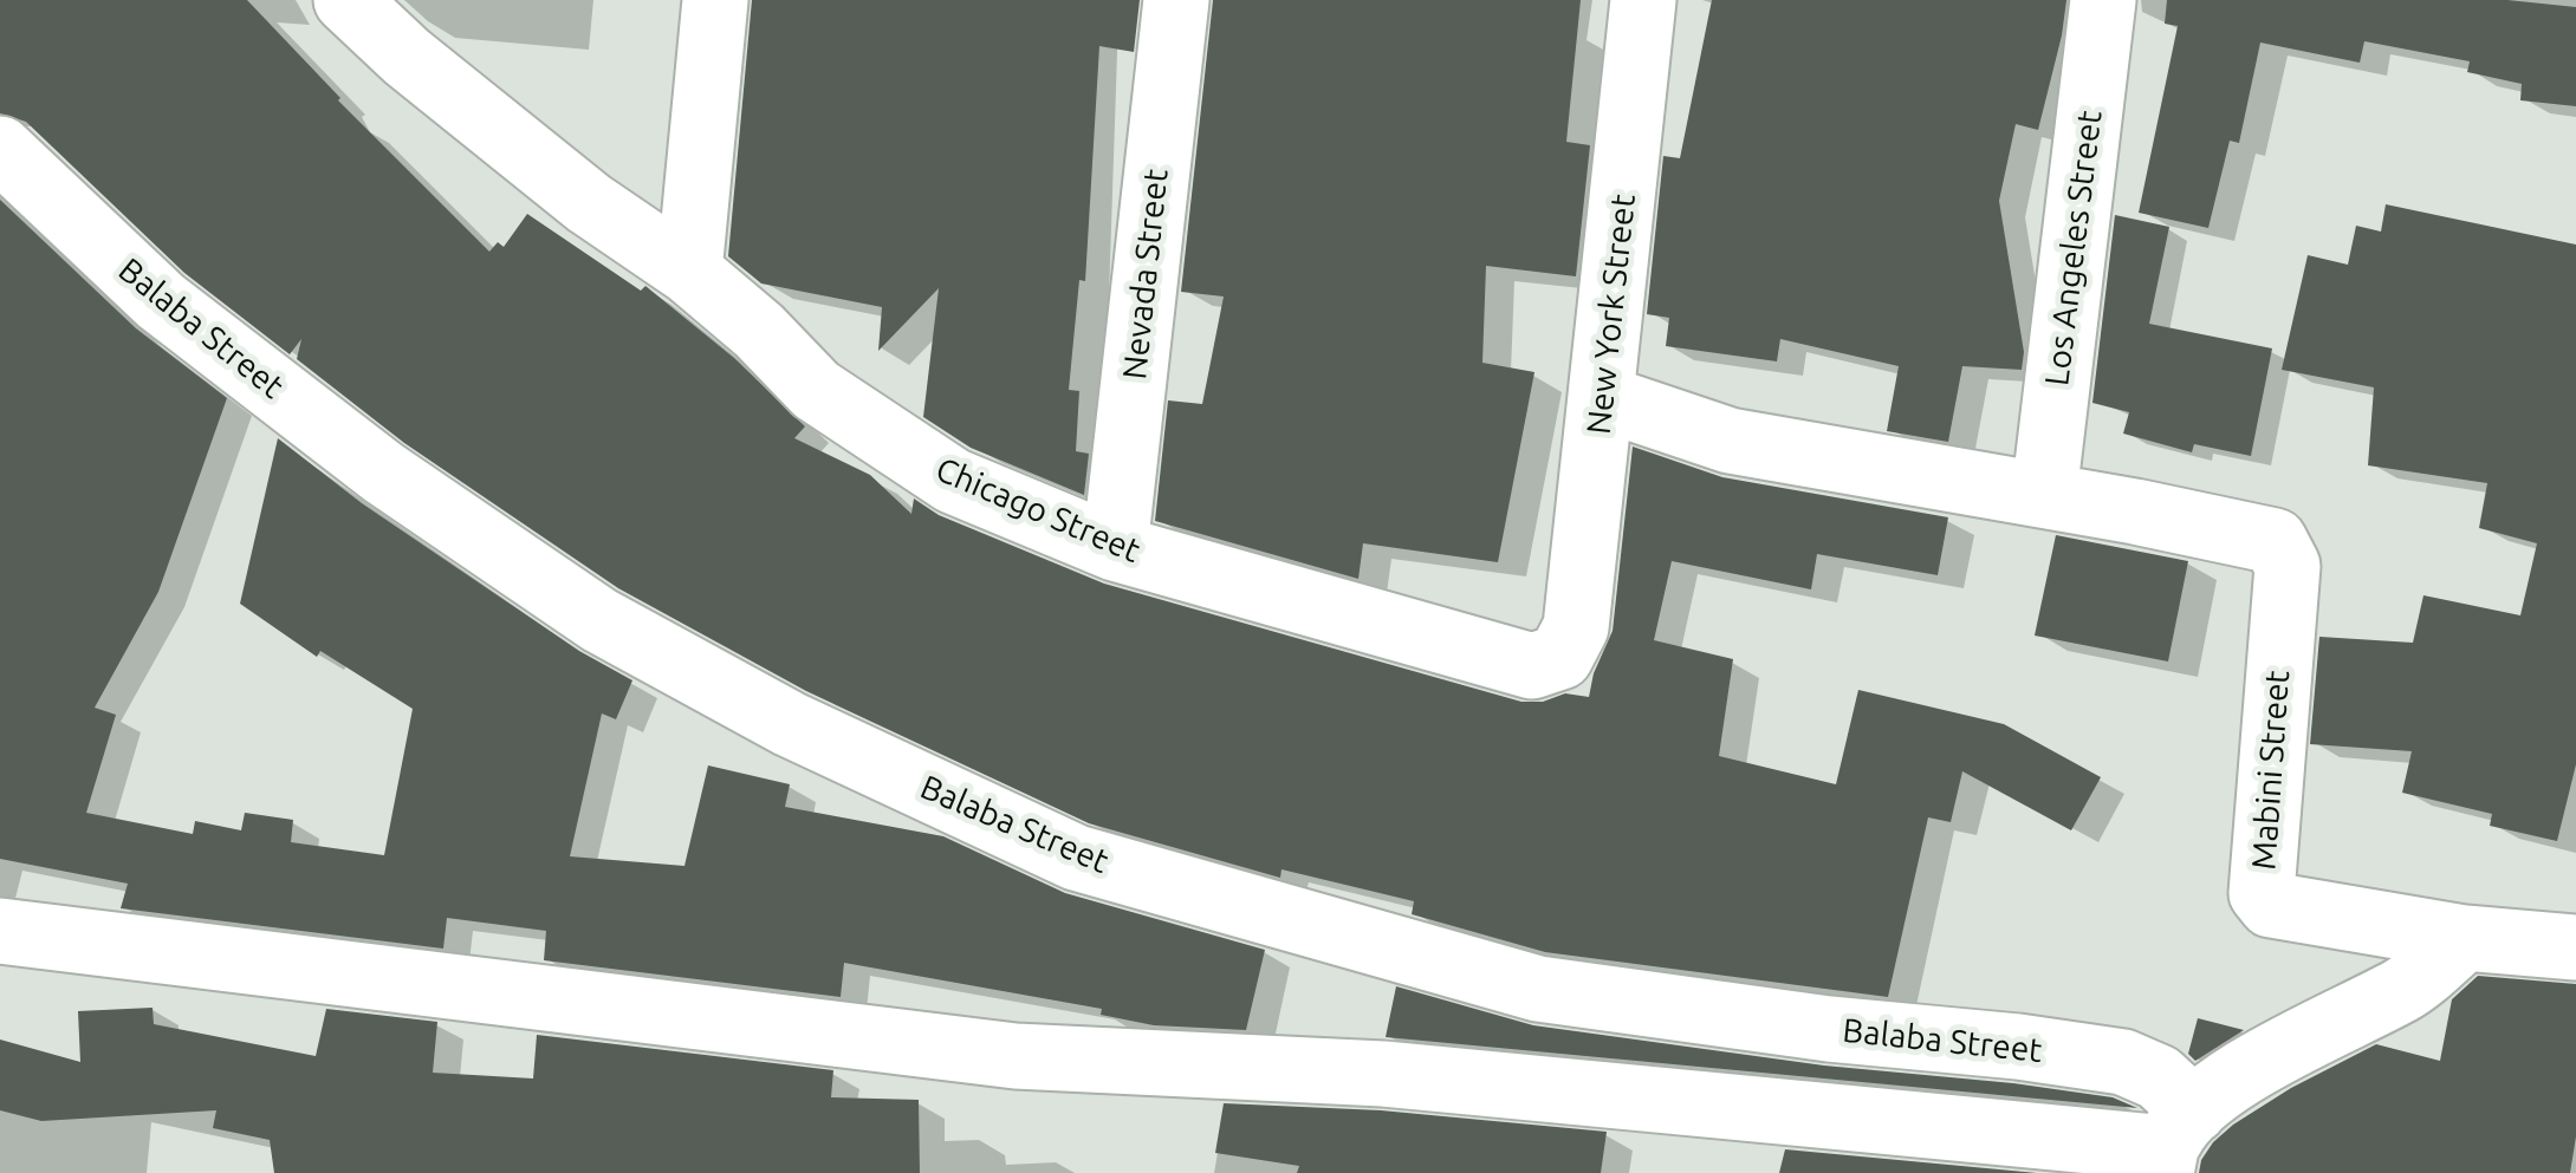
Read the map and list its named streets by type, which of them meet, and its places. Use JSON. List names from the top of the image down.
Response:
{
  "streets": {
    "street": [
      "Los Angeles Street",
      "Nevada Street",
      "New York Street",
      "Balaba Street",
      "Chicago Street",
      "Mabini Street"
    ]
  },
  "crossings": [
    ["Los Angeles Street", "Mabini Street"],
    ["Nevada Street", "Chicago Street"],
    ["New York Street", "Chicago Street"]
  ]
}
